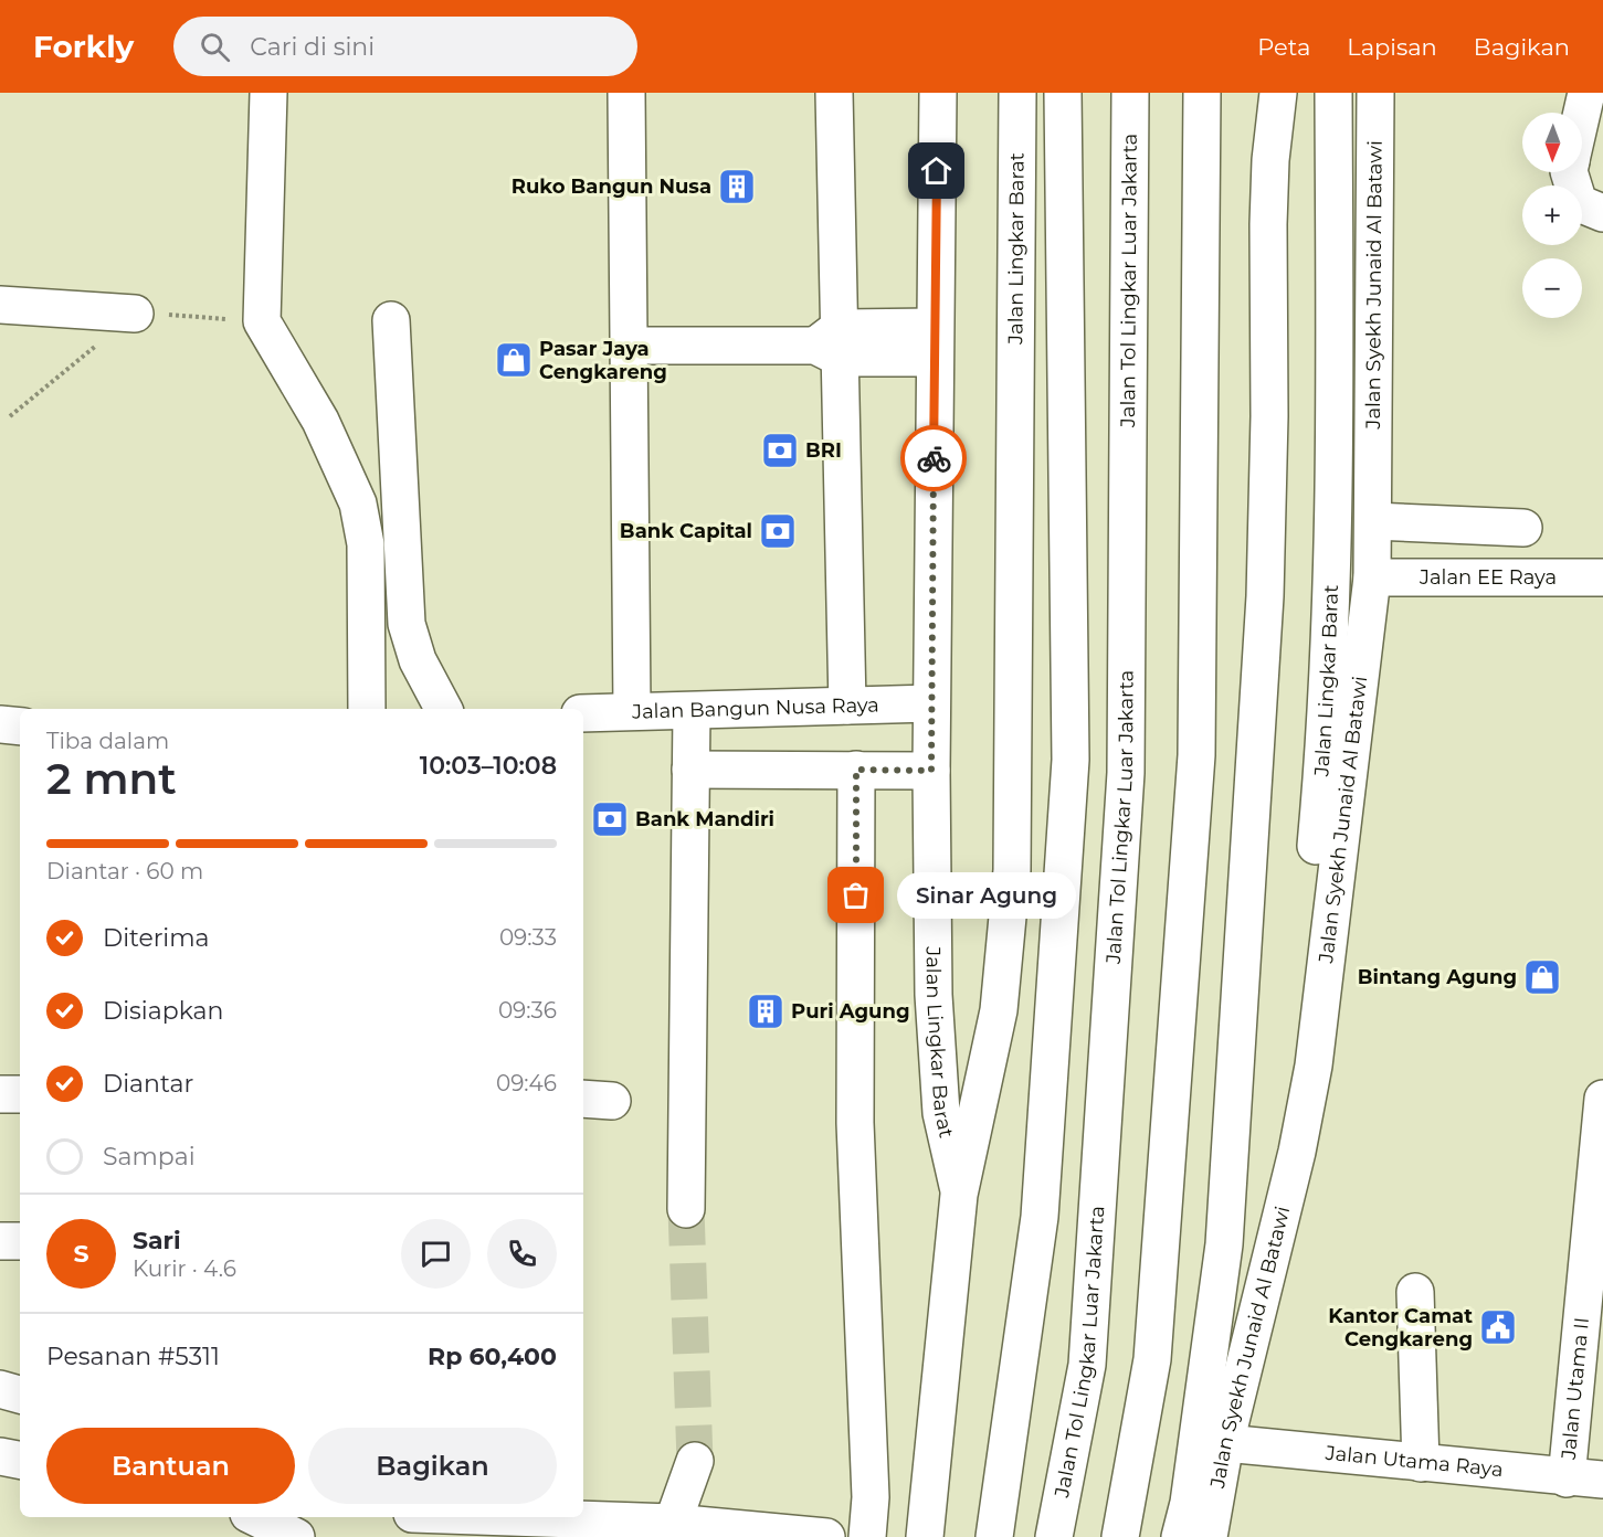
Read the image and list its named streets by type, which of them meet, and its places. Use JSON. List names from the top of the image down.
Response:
{
  "streets": {
    "main road": [
      "Jalan Lingkar Barat",
      "Jalan Tol Lingkar Luar Jakarta",
      "Jalan Syekh Junaid Al Batawi",
      "Jalan EE Raya",
      "Jalan Bangun Nusa Raya",
      "Jalan Utama II",
      "Jalan Utama Raya"
    ]
  },
  "crossings": [
    ["Jalan Lingkar Barat", "Jalan Syekh Junaid Al Batawi"],
    ["Jalan Lingkar Barat", "Jalan Bangun Nusa Raya"],
    ["Jalan Syekh Junaid Al Batawi", "Jalan EE Raya"],
    ["Jalan Syekh Junaid Al Batawi", "Jalan Utama Raya"],
    ["Jalan Utama II", "Jalan Utama Raya"]
  ],
  "places": {
    "building": ["Ruko Bangun Nusa", "Puri Agung"],
    "shop": ["Pasar Jaya Cengkareng", "Bintang Agung"],
    "bank": ["BRI", "Bank Capital", "Bank Mandiri"],
    "other": ["Sinar Agung"],
    "public building": ["Kantor Camat Cengkareng"]
  },
  "north": "bottom",
  "page": {
    "header": "Forkly",
    "search": "Cari di sini",
    "nav": ["Peta", "Lapisan", "Bagikan"],
    "map_buttons": ["+", "−"],
    "heading": ["2 mnt", "Tiba dalam", "10:03–10:08"],
    "panel": [
      "Sari",
      "Kurir · 4.6",
      "Pesanan #5311",
      "Rp 60,400"
    ],
    "bar": "Diantar · 60 m",
    "bubble": "Sinar Agung",
    "list": [
      ["Diterima", "09:33"],
      ["Disiapkan", "09:36"],
      ["Diantar", "09:46"],
      "Sampai"
    ],
    "round": "S",
    "buttons": ["Bantuan", "Bagikan"]
  }
}
